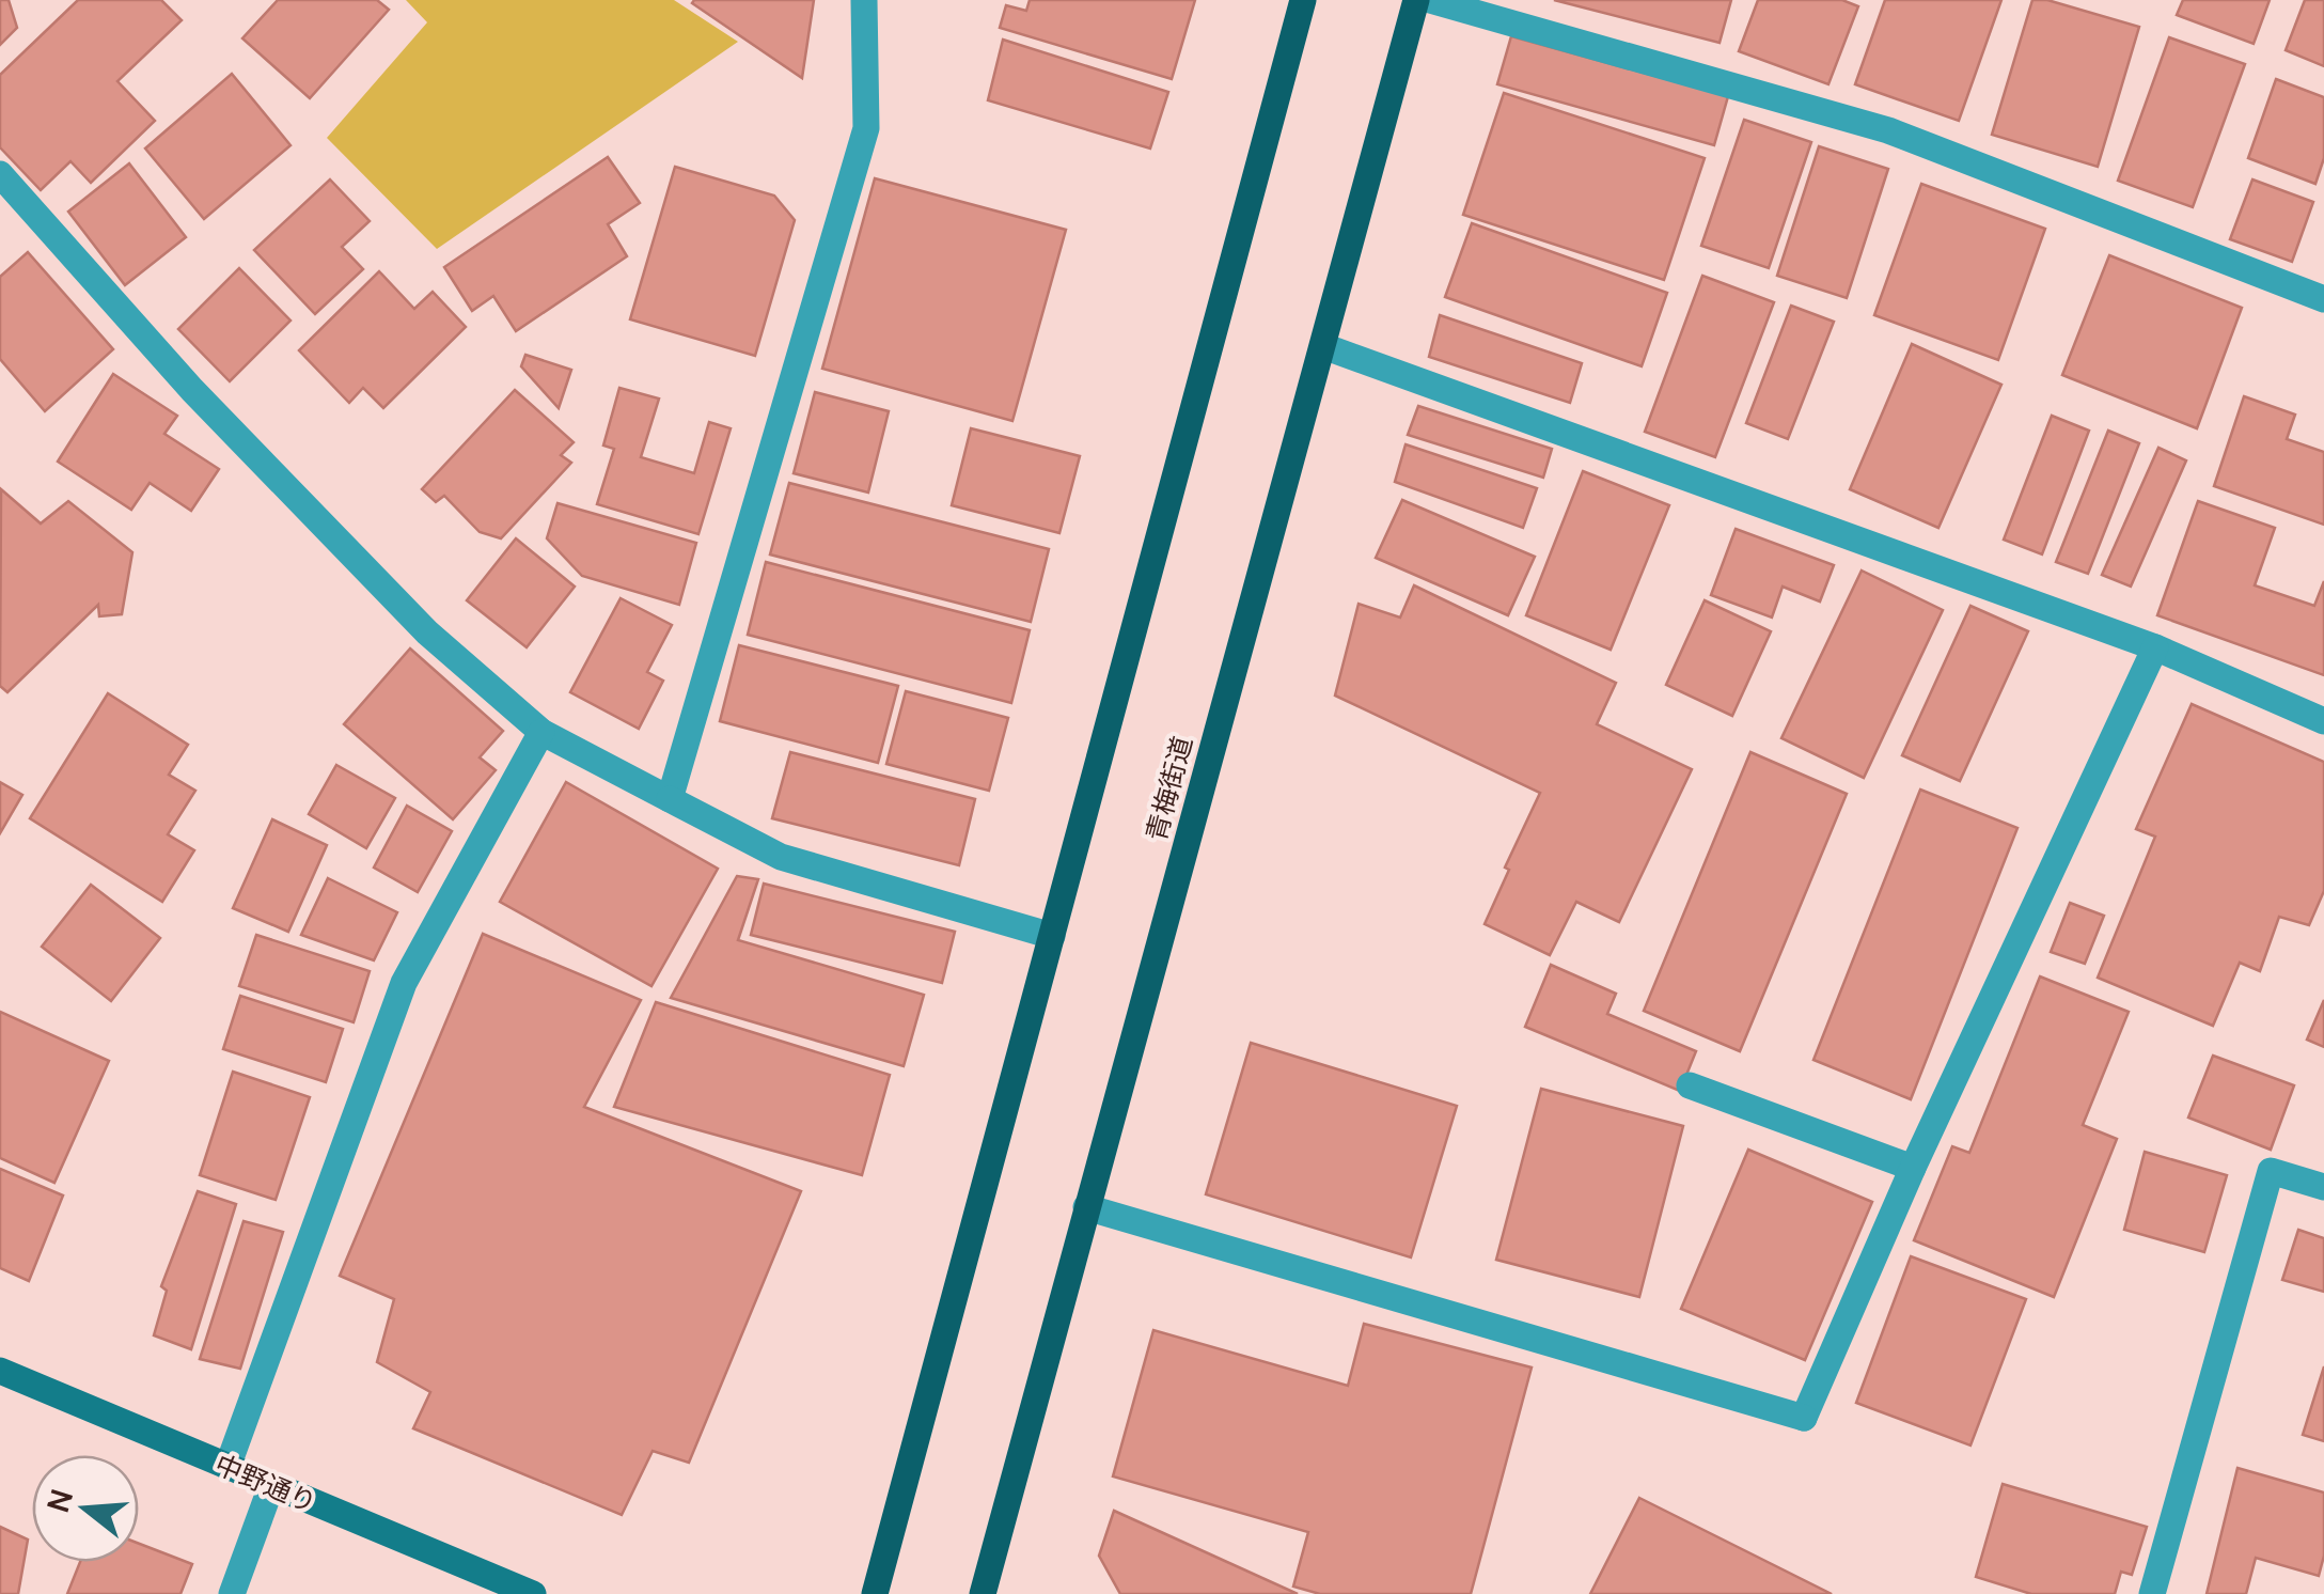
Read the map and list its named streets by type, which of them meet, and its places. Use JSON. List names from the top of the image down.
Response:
{
  "streets": {
    "main road": ["青梅街道", "中野通り"]
  },
  "north": "left"
}
